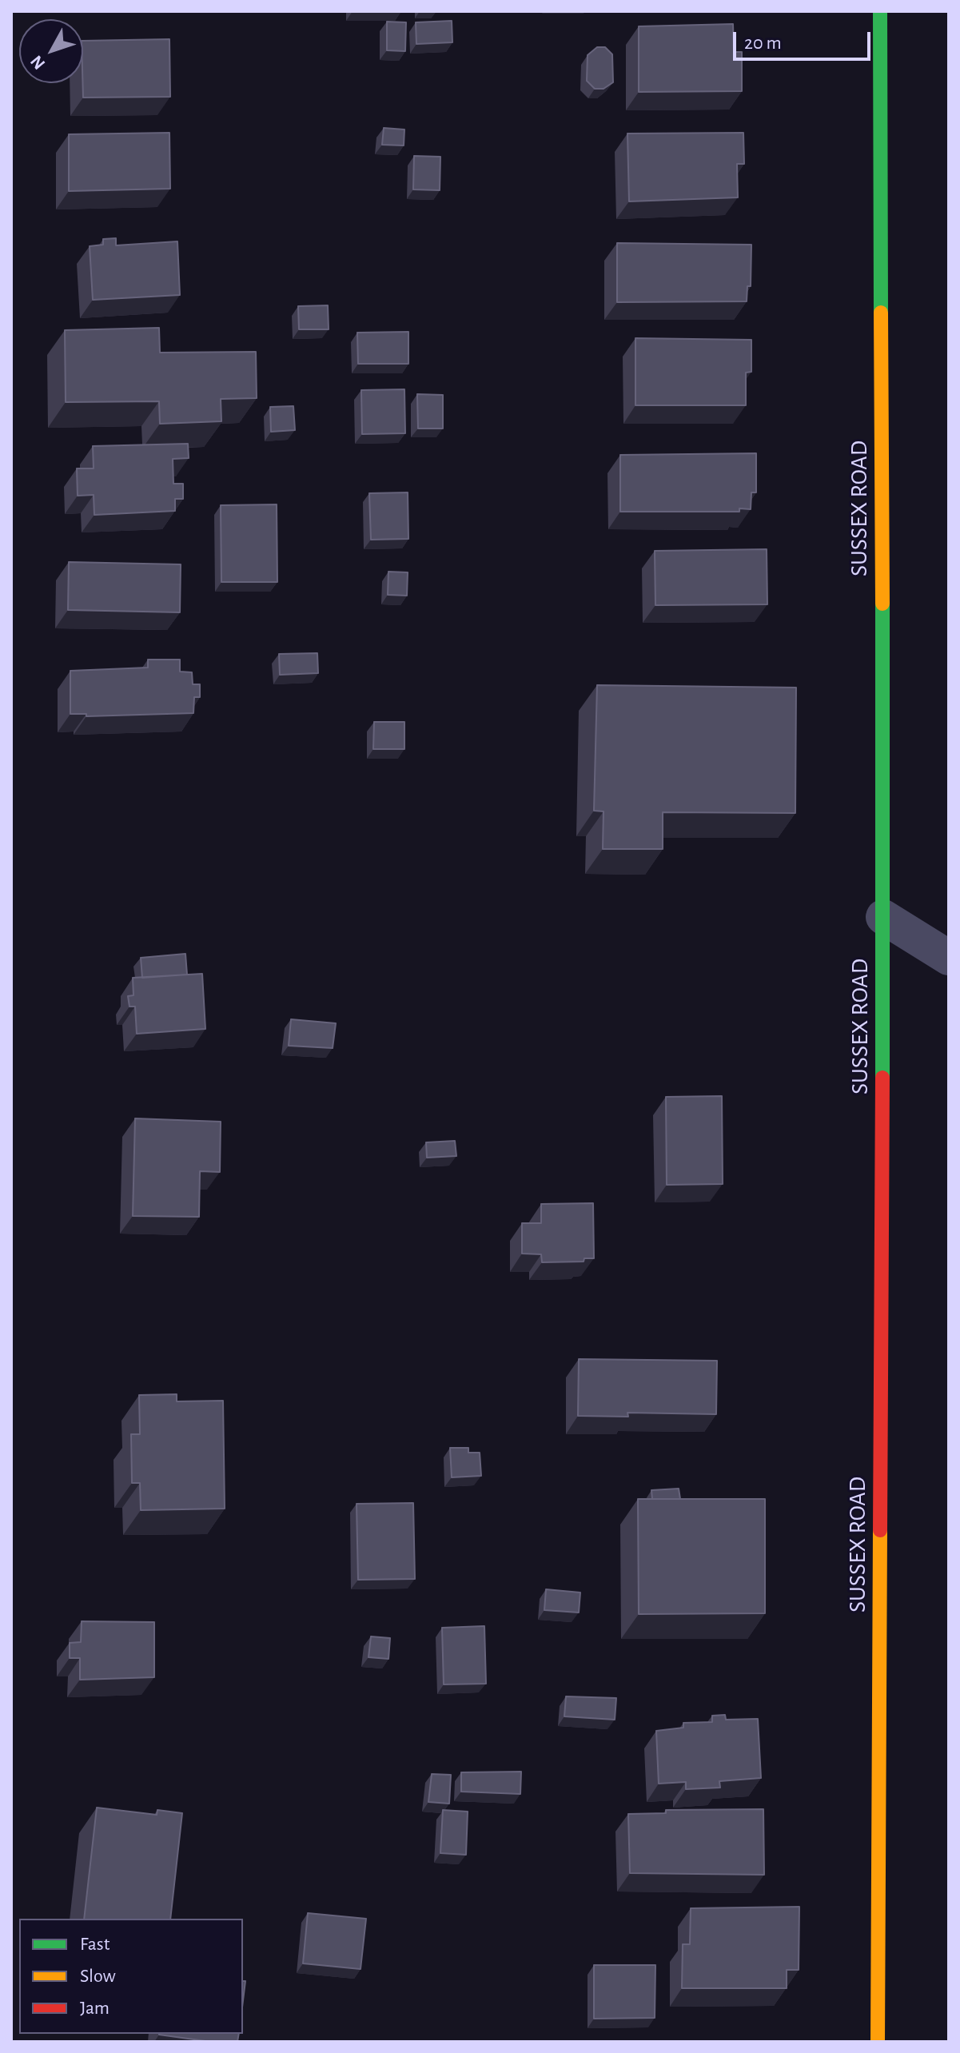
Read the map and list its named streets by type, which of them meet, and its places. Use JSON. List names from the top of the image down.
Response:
{
  "streets": {
    "street": ["SUSSEX ROAD"]
  },
  "legend": ["Fast", "Slow", "Jam"],
  "scale_bar": "20 m",
  "north": "bottom left"
}
